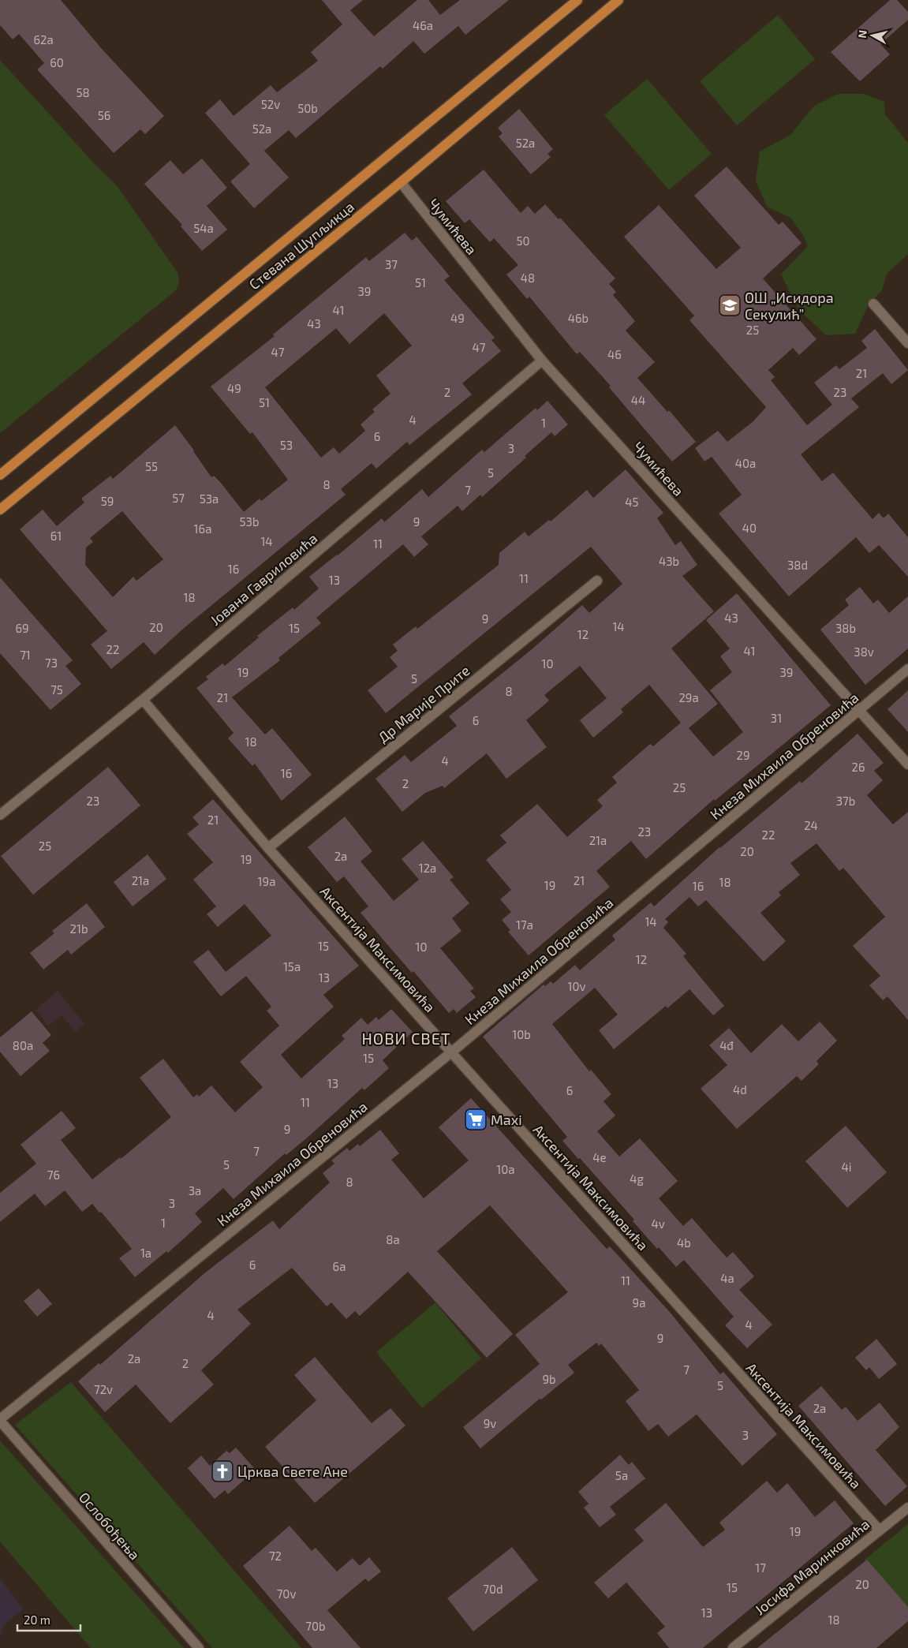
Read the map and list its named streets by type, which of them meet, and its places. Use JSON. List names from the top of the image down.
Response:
{
  "streets": {
    "main road": ["Стевана Шупљикца"],
    "street": [
      "Чумићева",
      "Јована Гавриловића",
      "Др Марије Прите",
      "Кнеза Михаила Обреновића",
      "Аксентија Максимовића",
      "Ослобођења",
      "Јосифа Маринковића"
    ]
  },
  "crossings": [
    ["Чумићева", "Стевана Шупљикца"],
    ["Чумићева", "Јована Гавриловића"],
    ["Чумићева", "Кнеза Михаила Обреновића"],
    ["Јована Гавриловића", "Аксентија Максимовића"],
    ["Др Марије Прите", "Аксентија Максимовића"],
    ["Кнеза Михаила Обреновића", "Аксентија Максимовића"],
    ["Кнеза Михаила Обреновића", "Ослобођења"],
    ["Аксентија Максимовића", "Јосифа Маринковића"]
  ],
  "districts": ["НОВИ СВЕТ"],
  "places": {
    "school or university": ["ОШ „Исидора Секулић”"],
    "supermarket": ["Maxi"],
    "church": ["Црква Свете Ане"]
  },
  "house_numbers": [
    "46a",
    "62a",
    "60",
    "58",
    "52v",
    "50b",
    "56",
    "52a",
    "52a",
    "54a",
    "50",
    "37",
    "48",
    "51",
    "39",
    "41",
    "49",
    "46b",
    "43",
    "25",
    "47",
    "47",
    "46",
    "21",
    "49",
    "2",
    "23",
    "44",
    "51",
    "4",
    "1",
    "6",
    "53",
    "3",
    "40a",
    "55",
    "5",
    "8",
    "7",
    "57",
    "53a",
    "59",
    "45",
    "53b",
    "9",
    "40",
    "16a",
    "61",
    "14",
    "11",
    "43b",
    "38d",
    "16",
    "11",
    "13",
    "18",
    "43",
    "9",
    "14",
    "20",
    "69",
    "15",
    "38b",
    "12",
    "22",
    "41",
    "38v",
    "71",
    "73",
    "10",
    "19",
    "39",
    "5",
    "75",
    "8",
    "21",
    "29a",
    "31",
    "6",
    "18",
    "29",
    "4",
    "26",
    "16",
    "2",
    "25",
    "23",
    "37b",
    "21",
    "24",
    "23",
    "22",
    "21a",
    "25",
    "20",
    "2a",
    "19",
    "12a",
    "21a",
    "21",
    "19a",
    "18",
    "19",
    "16",
    "14",
    "17a",
    "21b",
    "15",
    "10",
    "12",
    "15a",
    "13",
    "10v",
    "10b",
    "80a",
    "4đ",
    "15",
    "13",
    "4d",
    "6",
    "11",
    "9",
    "7",
    "4e",
    "5",
    "4i",
    "10a",
    "76",
    "4g",
    "8",
    "3a",
    "3",
    "1",
    "4v",
    "8a",
    "4b",
    "1a",
    "6",
    "6a",
    "4a",
    "11",
    "9a",
    "4",
    "4",
    "9",
    "2a",
    "2",
    "7",
    "9b",
    "5",
    "72v",
    "2a",
    "9v",
    "3",
    "5a",
    "19",
    "72",
    "17",
    "20",
    "15",
    "70d",
    "70v",
    "13",
    "18",
    "70b"
  ],
  "scale_bar": "20 m",
  "north": "left"
}
